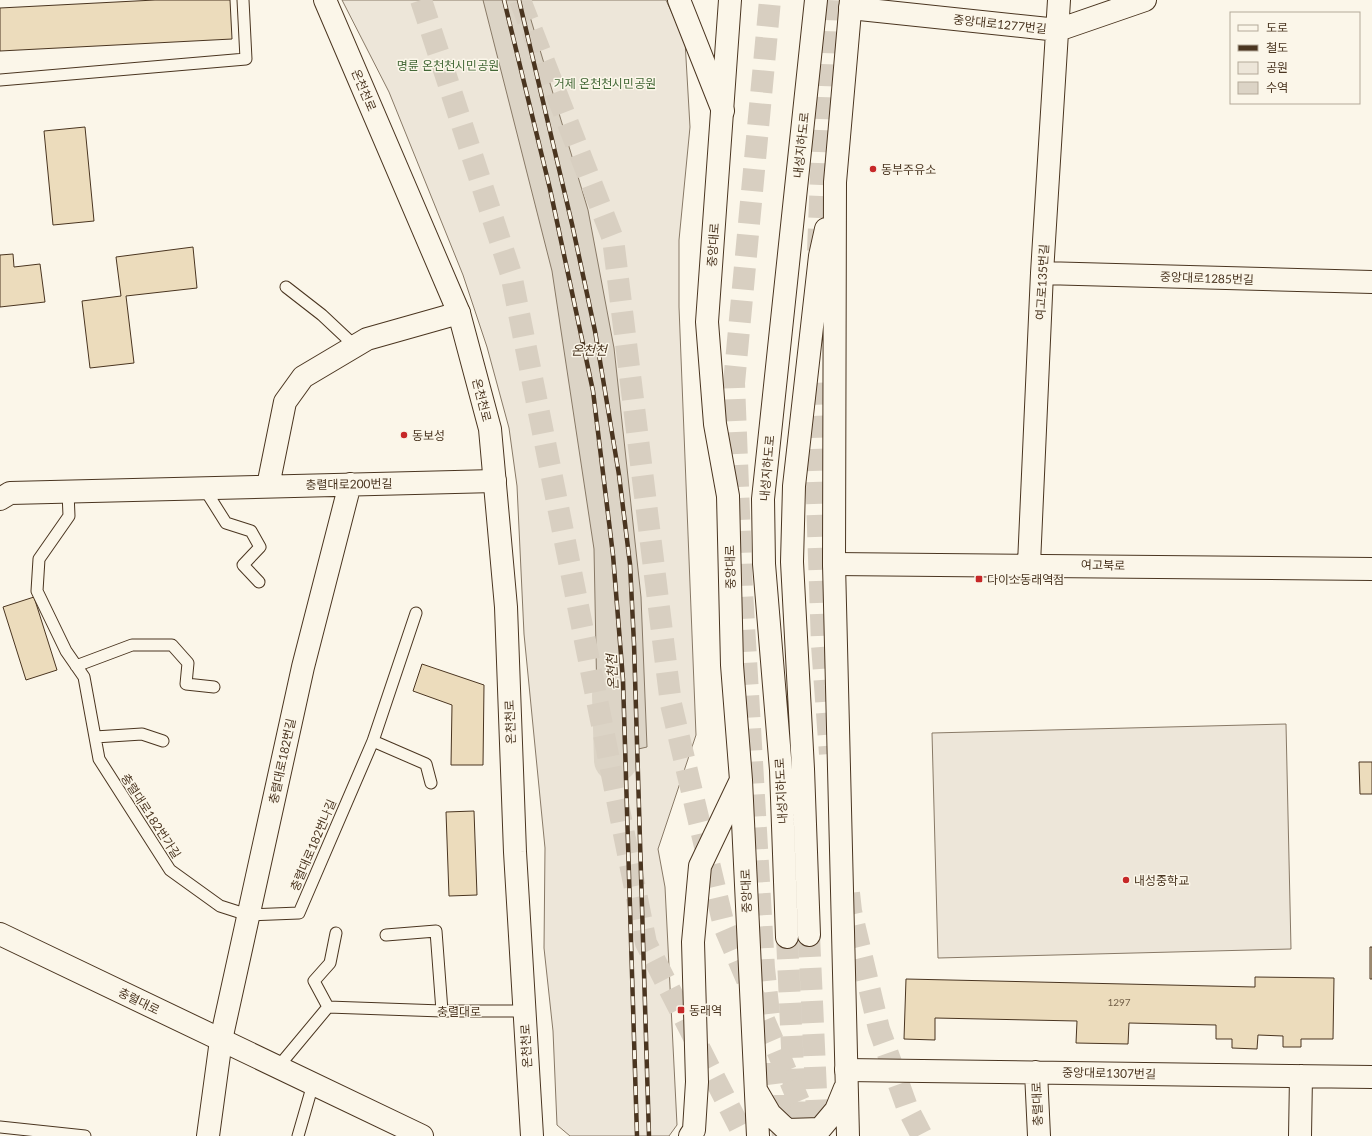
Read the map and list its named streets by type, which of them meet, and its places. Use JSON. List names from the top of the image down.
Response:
{
  "streets": {
    "street": [
      "중앙대로1277번길",
      "온천천로",
      "내성지하도로",
      "중앙대로",
      "중앙대로1285번길",
      "여고로135번길",
      "충렬대로200번길",
      "여고북로",
      "충렬대로182번길",
      "충렬대로",
      "중앙대로1307번길"
    ],
    "lane": ["충렬대로182번가길", "충렬대로182번나길"]
  },
  "crossings": [
    ["중앙대로1277번길", "여고로135번길"],
    ["온천천로", "충렬대로200번길"],
    ["온천천로", "충렬대로"],
    ["중앙대로1285번길", "여고로135번길"],
    ["여고로135번길", "여고북로"],
    ["충렬대로200번길", "충렬대로182번길"],
    ["충렬대로200번길", "충렬대로182번가길"],
    ["충렬대로182번길", "충렬대로182번가길"],
    ["충렬대로182번길", "충렬대로182번나길"],
    ["충렬대로182번길", "충렬대로"],
    ["충렬대로182번가길", "충렬대로182번나길"],
    ["충렬대로", "중앙대로1307번길"]
  ],
  "water": ["온천천"],
  "parks": ["명륜 온천천시민공원", "거제 온천천시민공원"],
  "places": {
    "other": ["동부주유소", "동보성", "내성중학교"],
    "transit": ["다이소동래역점", "동래역"]
  },
  "house_numbers": ["1297"],
  "legend": [
    "도로",
    "철도",
    "공원",
    "수역"
  ]
}
